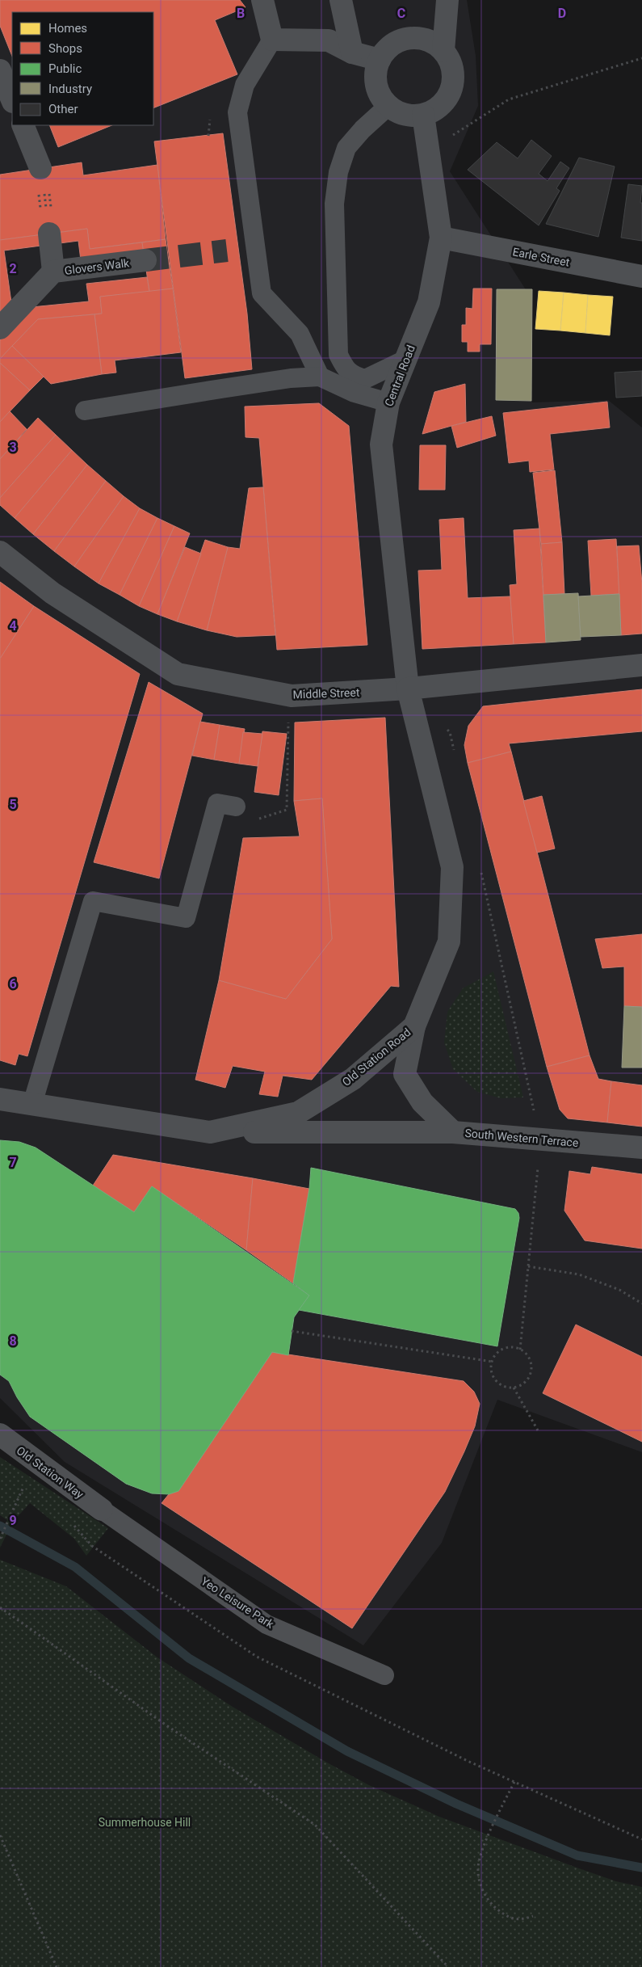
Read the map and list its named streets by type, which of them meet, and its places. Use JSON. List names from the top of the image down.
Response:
{
  "streets": {
    "street": [
      "Earle Street",
      "Glovers Walk",
      "Central Road",
      "Middle Street",
      "Old Station Road",
      "South Western Terrace",
      "Old Station Way"
    ],
    "lane": ["Yeo Leisure Park"]
  },
  "crossings": [
    ["Earle Street", "Central Road"],
    ["Central Road", "Middle Street"],
    ["Central Road", "Old Station Road"],
    ["Middle Street", "Old Station Road"],
    ["Old Station Road", "South Western Terrace"],
    ["Old Station Way", "Yeo Leisure Park"]
  ],
  "parks": ["Summerhouse Hill"],
  "legend": [
    "Homes",
    "Shops",
    "Public",
    "Industry",
    "Other"
  ],
  "grid": {
    "columns": ["B", "C", "D"],
    "rows": [
      "2",
      "3",
      "4",
      "5",
      "6",
      "7",
      "8",
      "9"
    ]
  }
}
